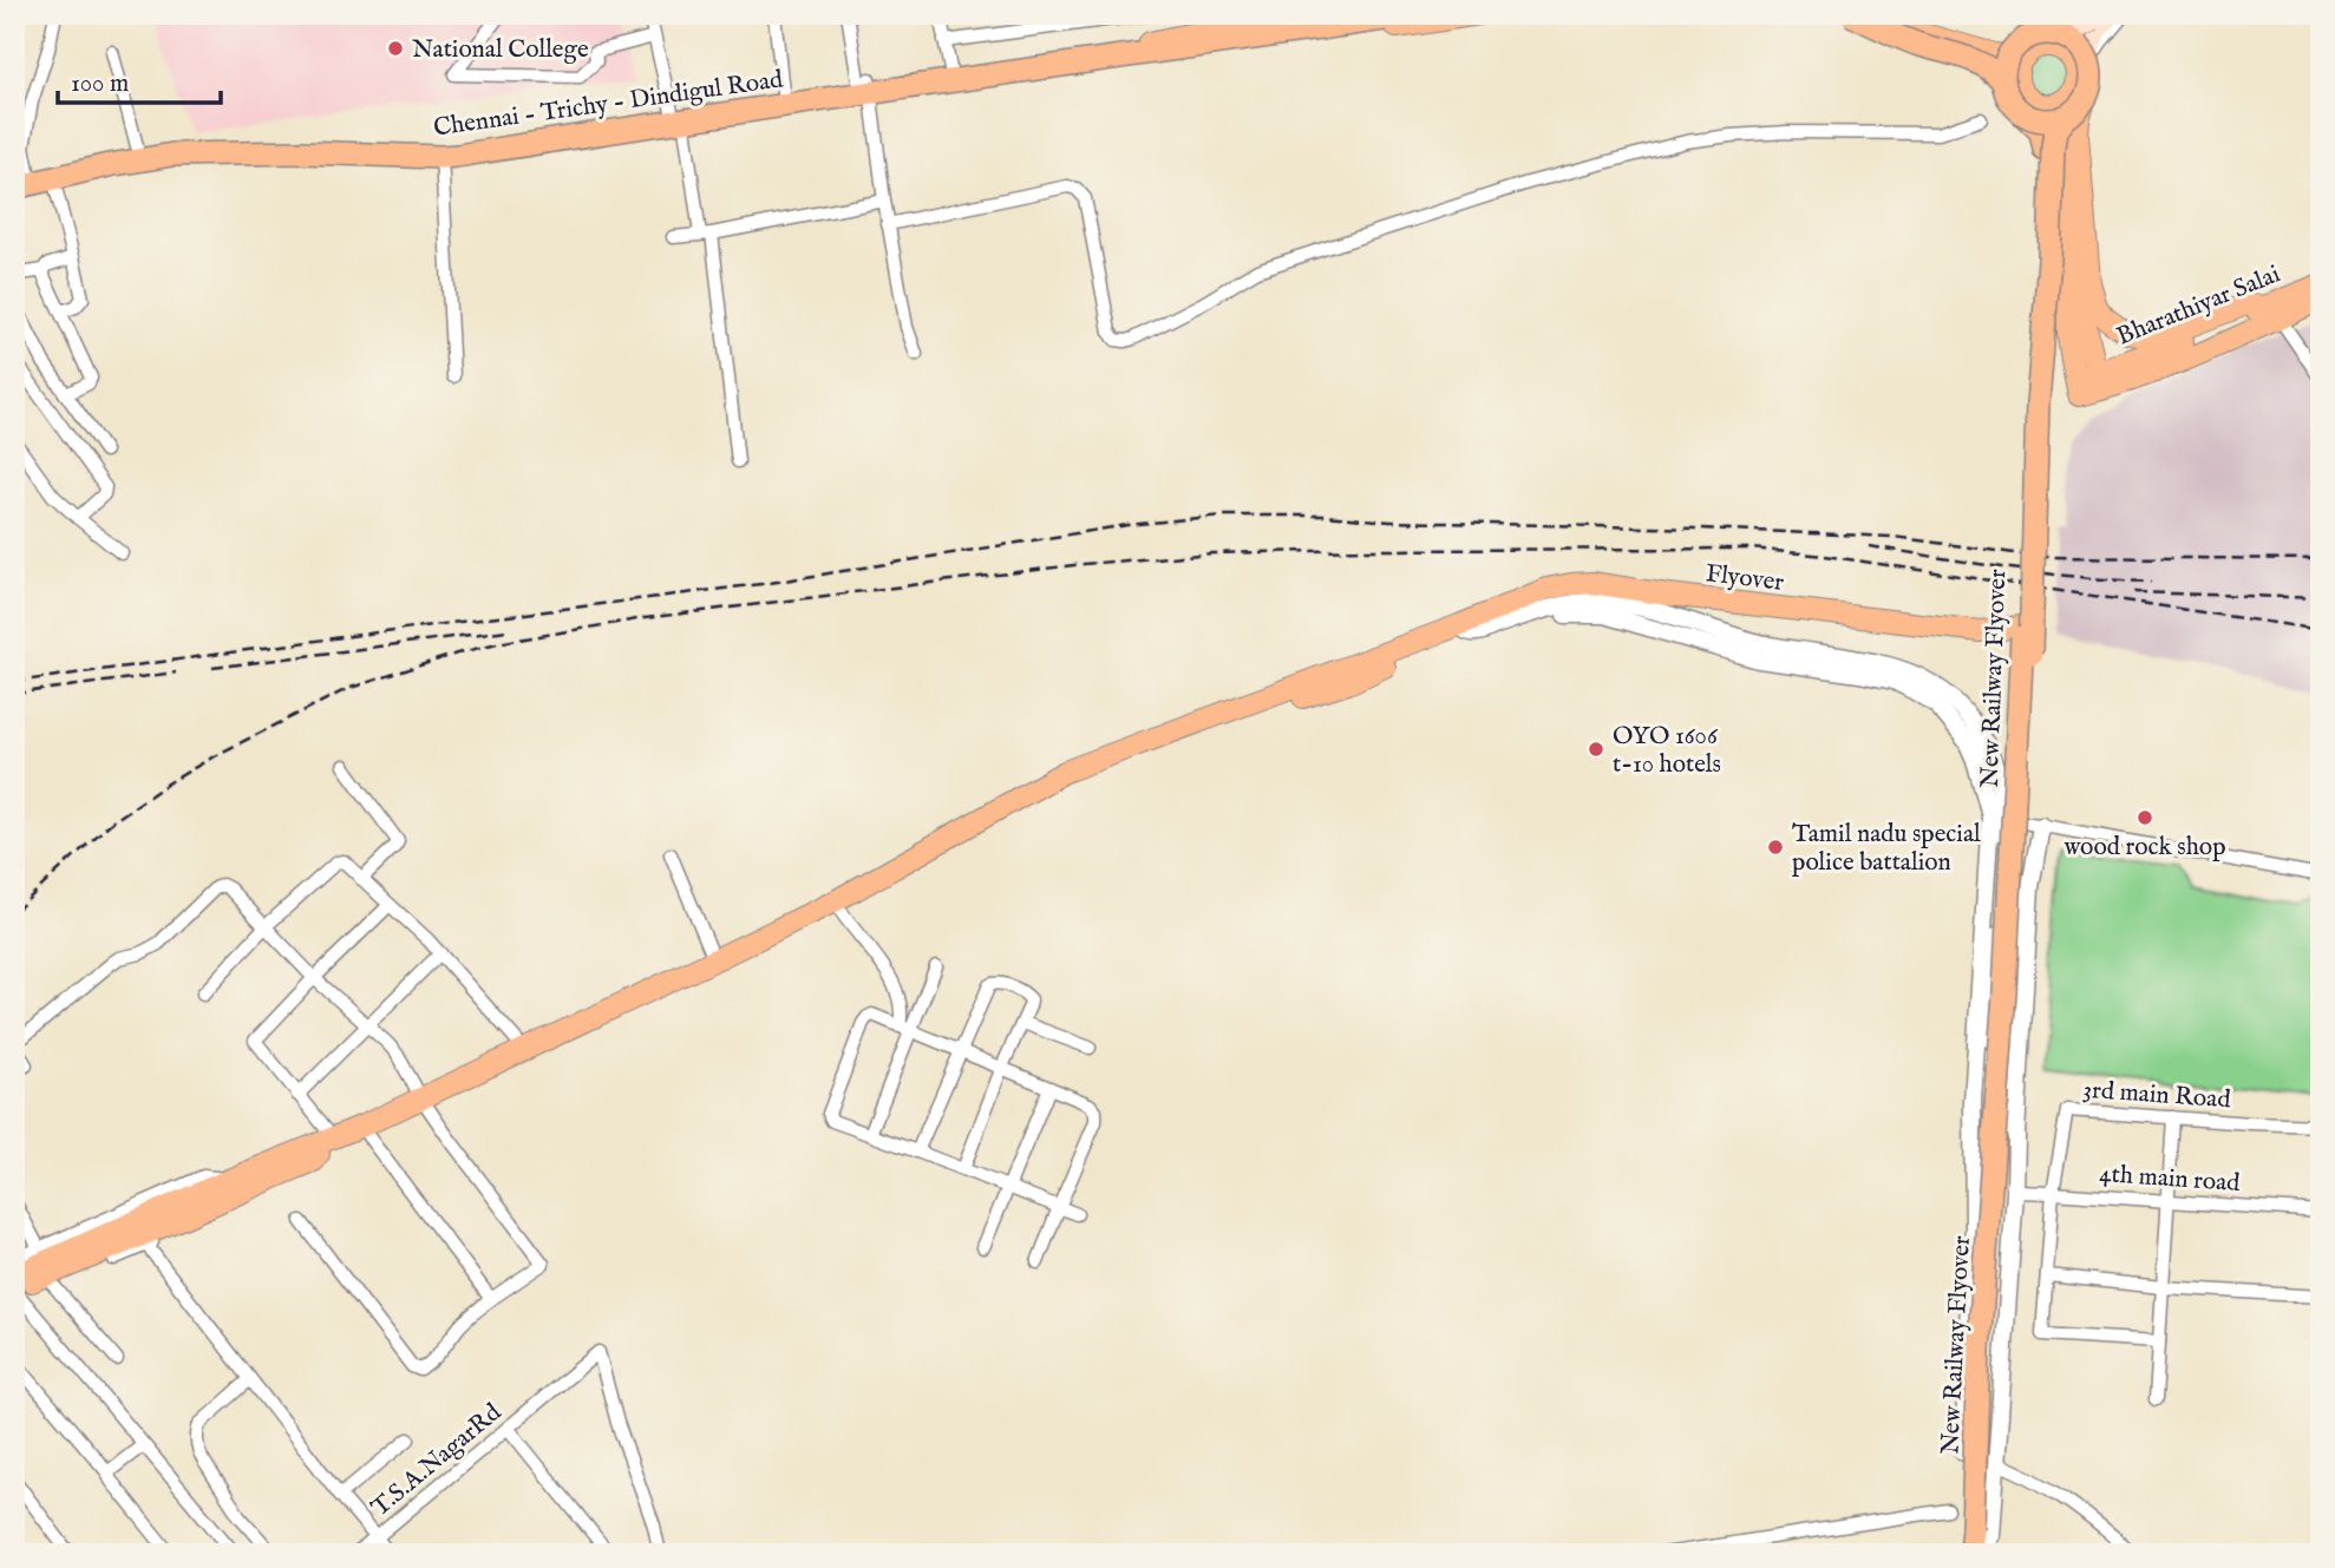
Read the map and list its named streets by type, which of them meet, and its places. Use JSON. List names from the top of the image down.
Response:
{
  "streets": {
    "highway": ["Chennai - Trichy - Dindigul Road", "New Railway Flyover"],
    "main road": ["Bharathiyar Salai", "Flyover"],
    "street": ["3rd main Road", "4th main road", "T.S.A.NagarRd"]
  },
  "crossings": [
    ["Flyover", "New Railway Flyover"],
    ["3rd main Road", "4th main road"]
  ],
  "places": [
    "National College",
    "OYO 1606 t-10 hotels",
    "wood rock shop",
    "Tamil nadu special police battalion"
  ],
  "scale_bar": "100 m"
}
